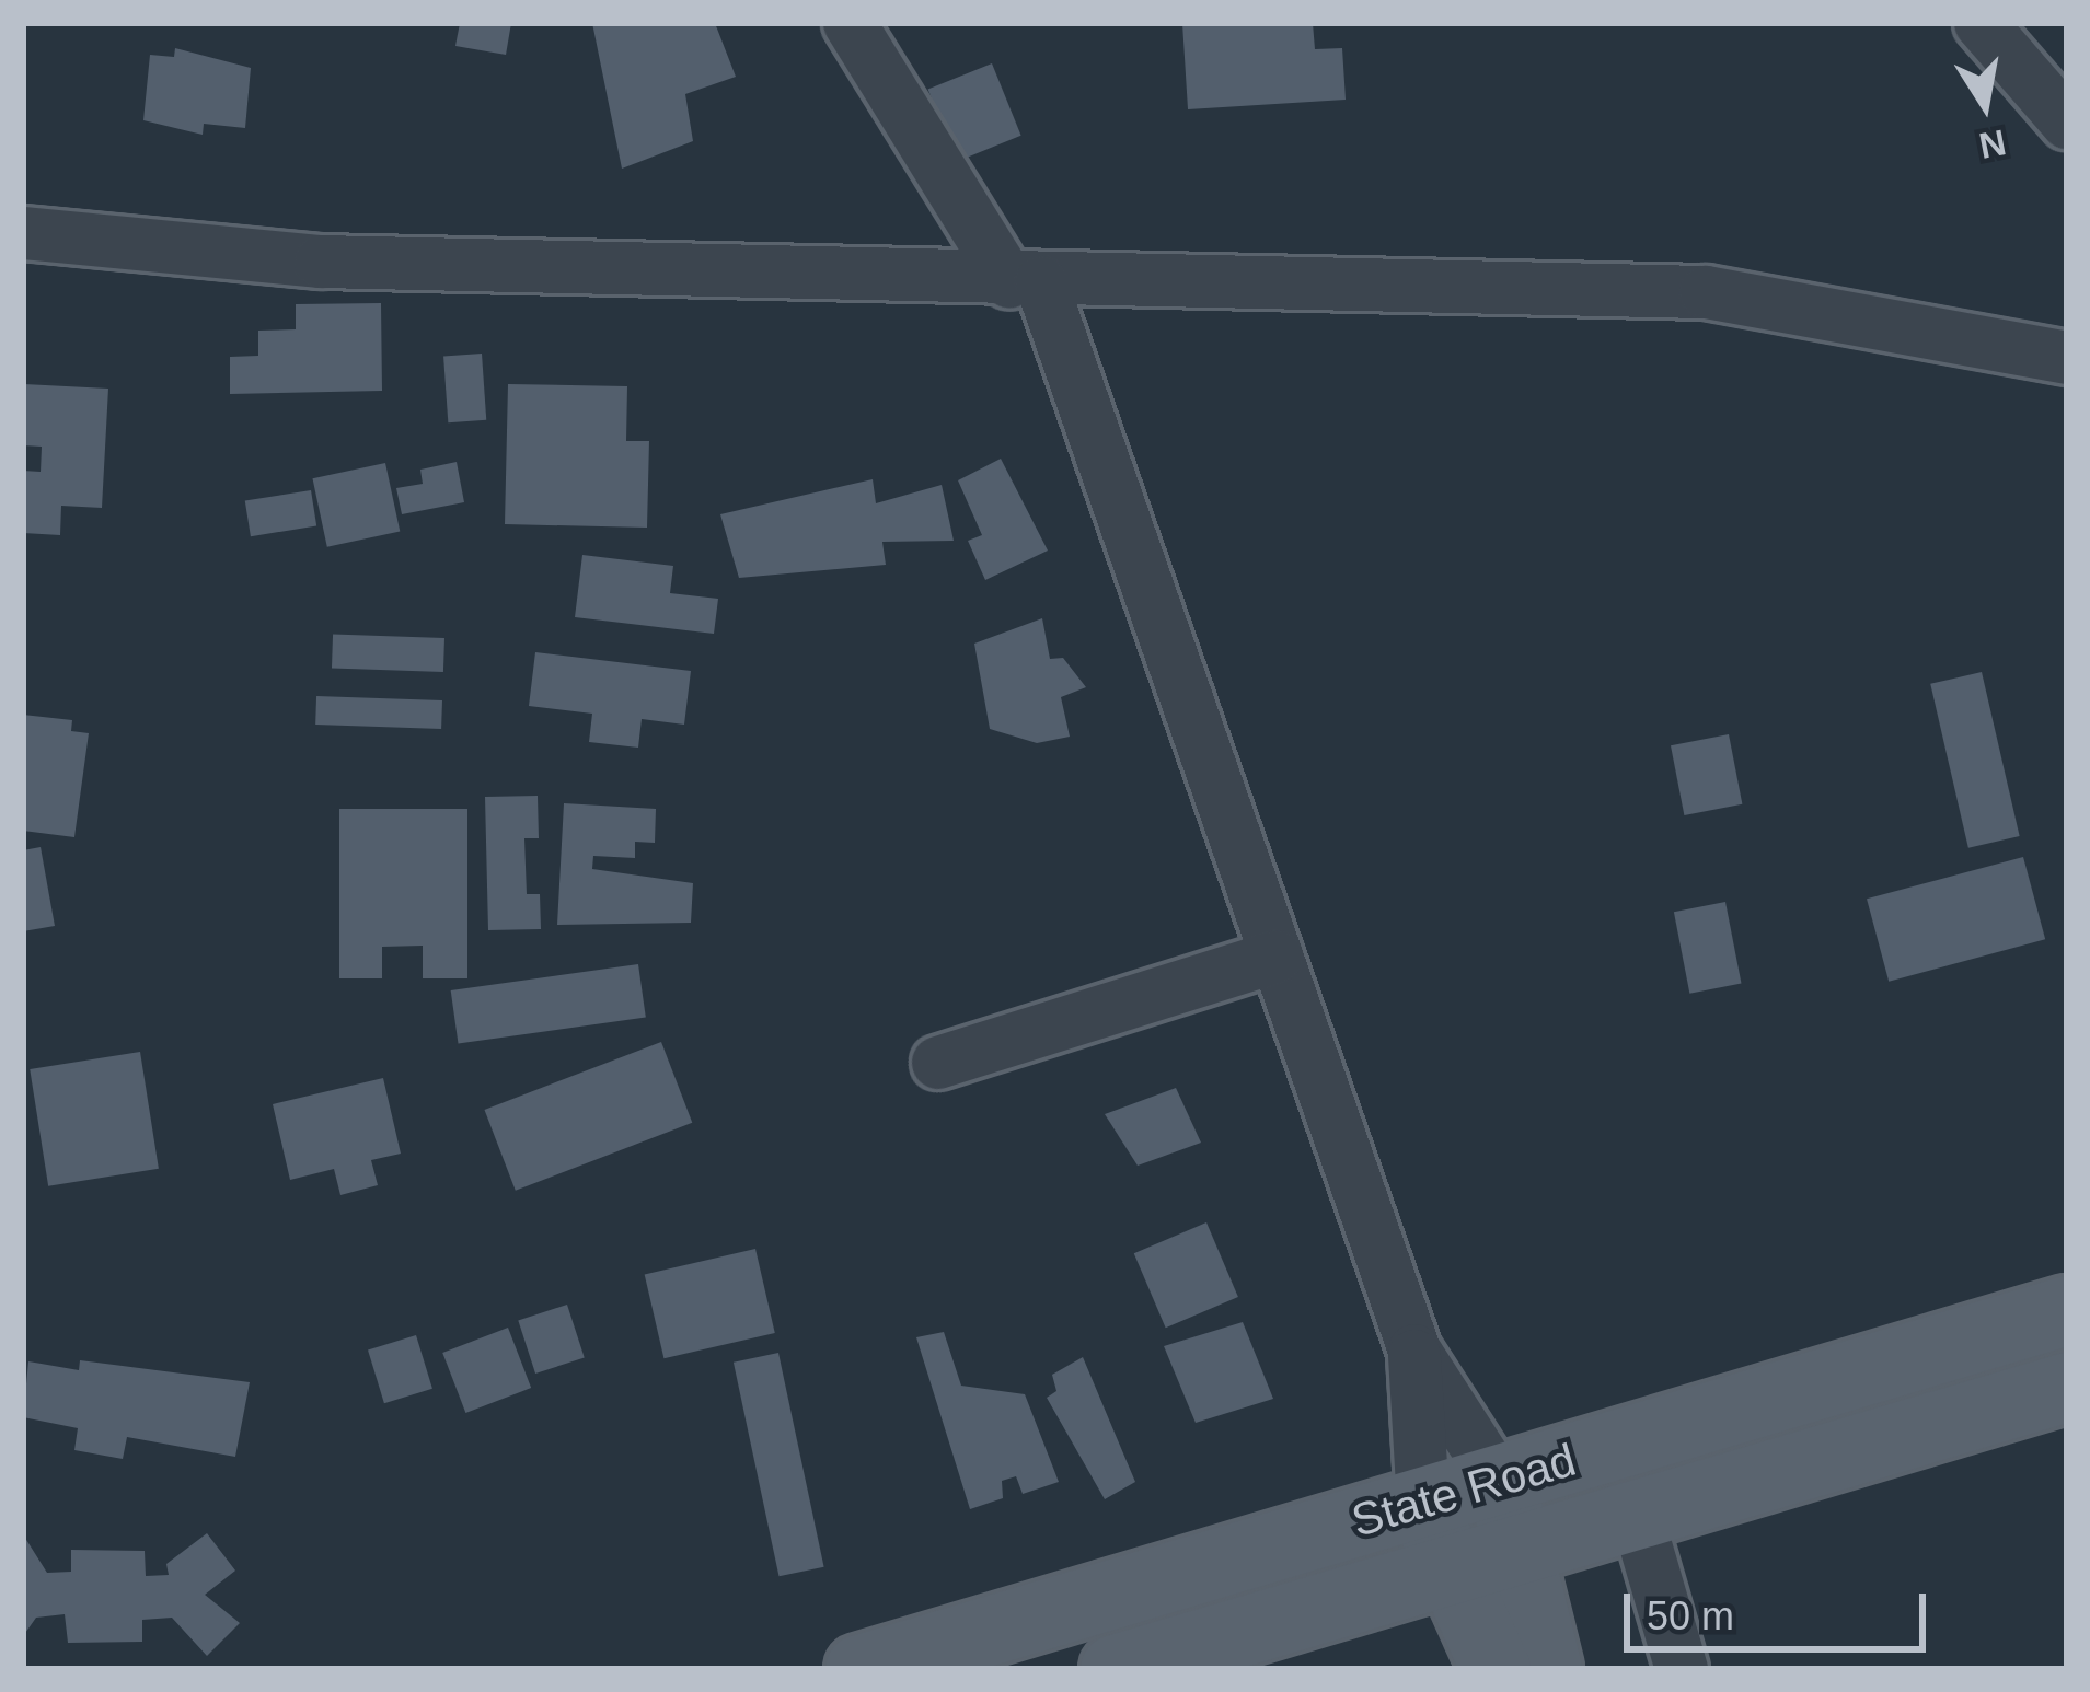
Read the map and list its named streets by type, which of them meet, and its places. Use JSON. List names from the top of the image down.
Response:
{
  "streets": {
    "main road": ["State Road"]
  },
  "scale_bar": "50 m",
  "north": "bottom"
}
